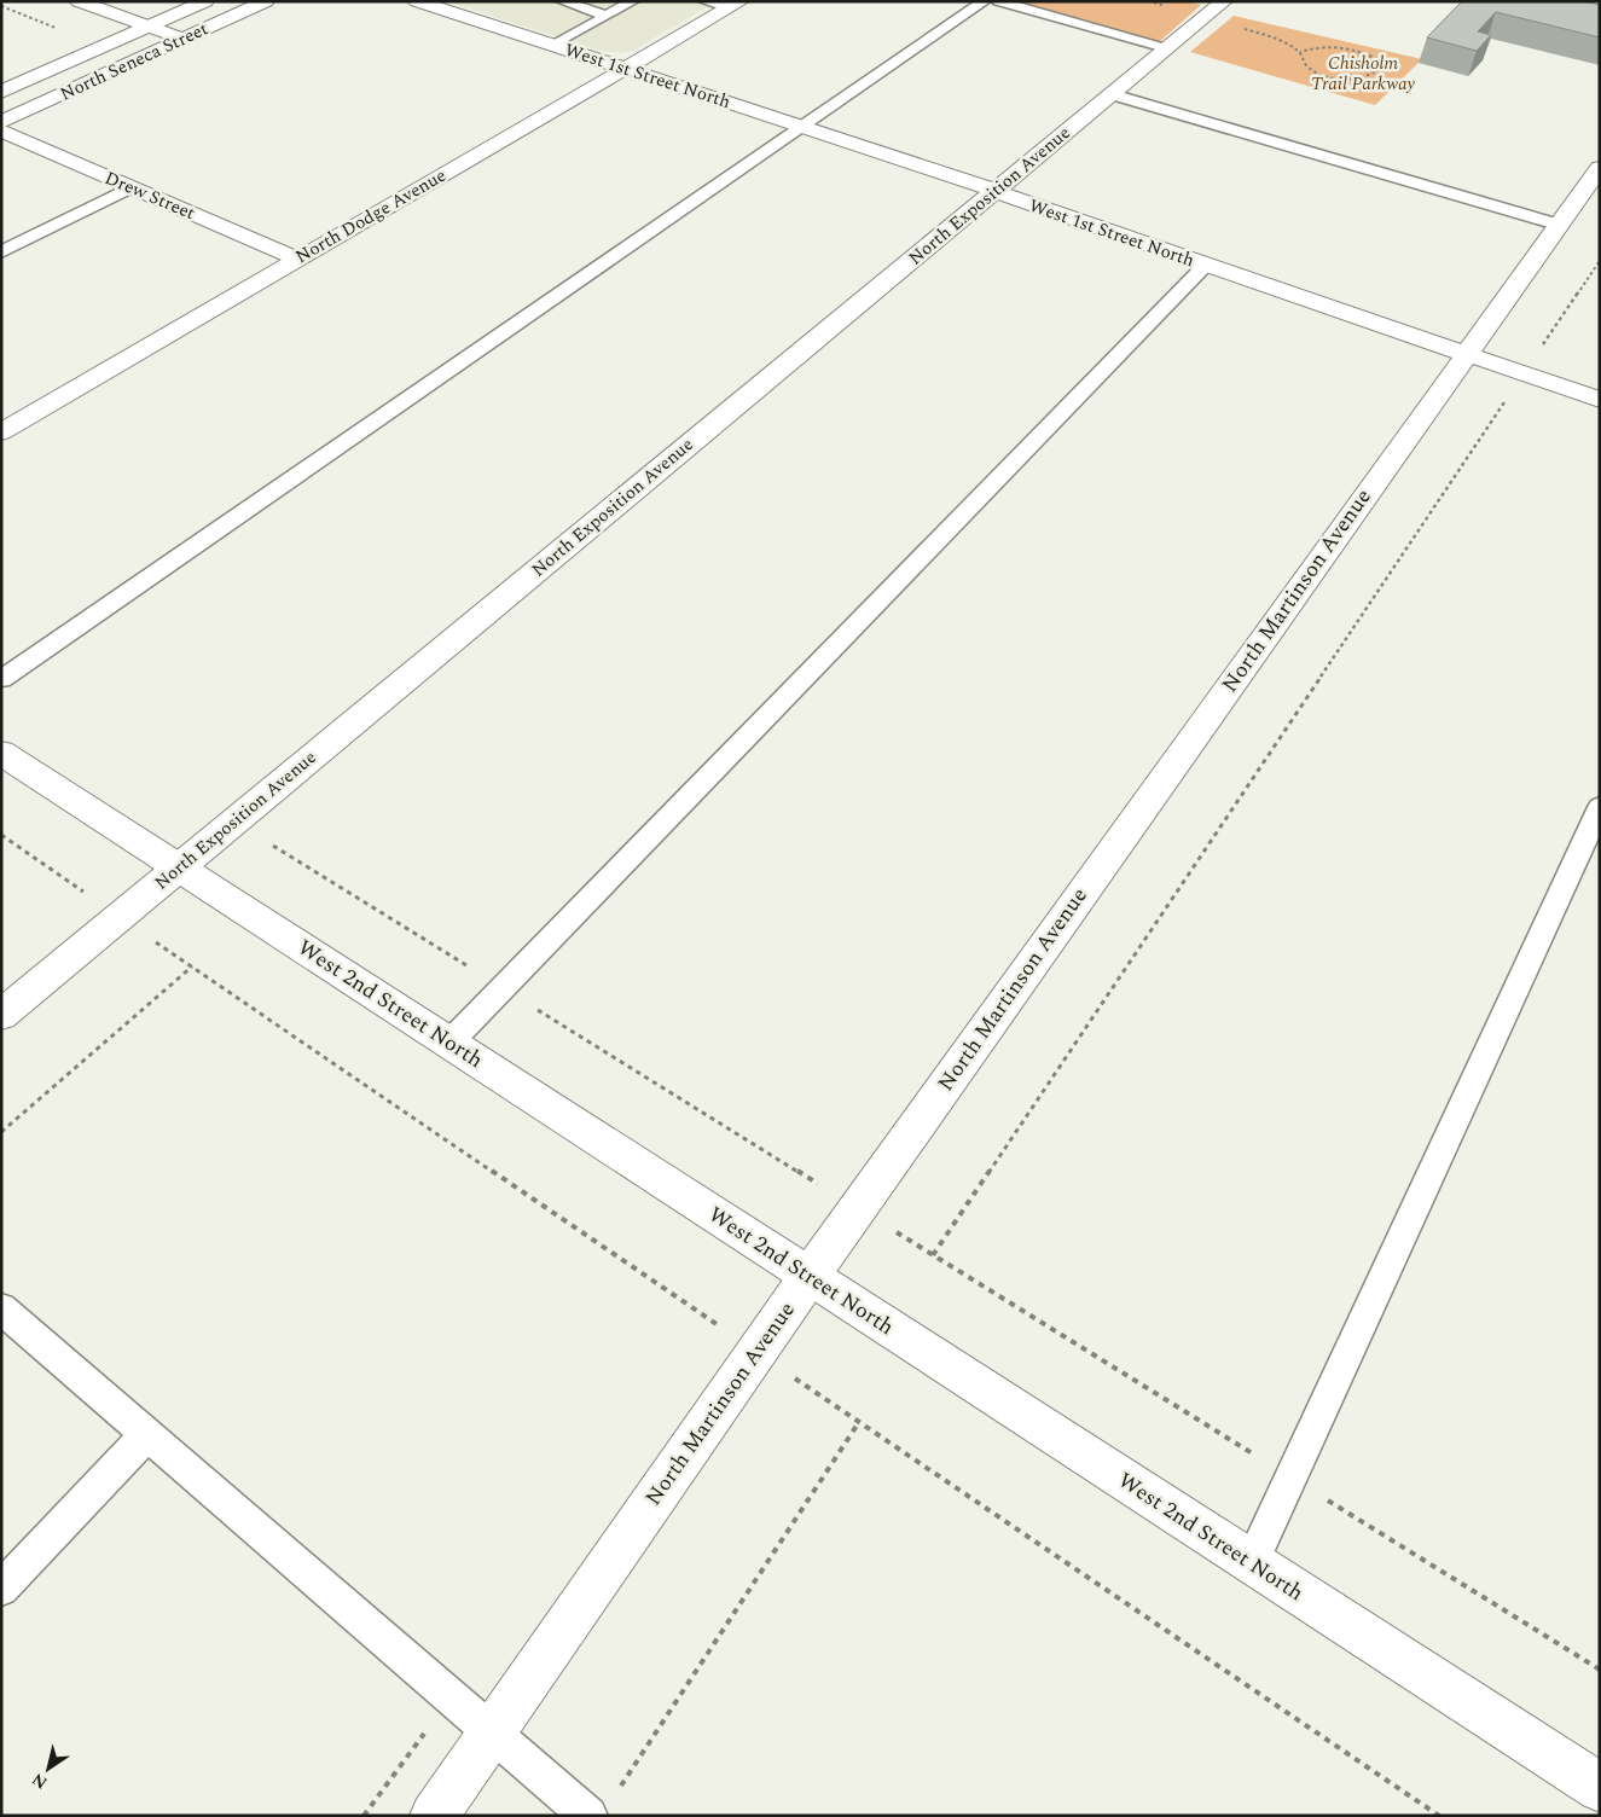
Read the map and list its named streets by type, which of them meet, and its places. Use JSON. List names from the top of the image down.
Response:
{
  "streets": {
    "street": [
      "North Seneca Street",
      "West 1st Street North",
      "Drew Street",
      "North Exposition Avenue",
      "North Dodge Avenue",
      "North Martinson Avenue",
      "West 2nd Street North"
    ]
  },
  "crossings": [
    ["West 1st Street North", "North Exposition Avenue"],
    ["West 1st Street North", "North Dodge Avenue"],
    ["West 1st Street North", "North Martinson Avenue"],
    ["Drew Street", "North Dodge Avenue"],
    ["North Exposition Avenue", "West 2nd Street North"],
    ["North Martinson Avenue", "West 2nd Street North"]
  ],
  "parks": ["Chisholm Trail Parkway"],
  "north": "bottom left"
}
